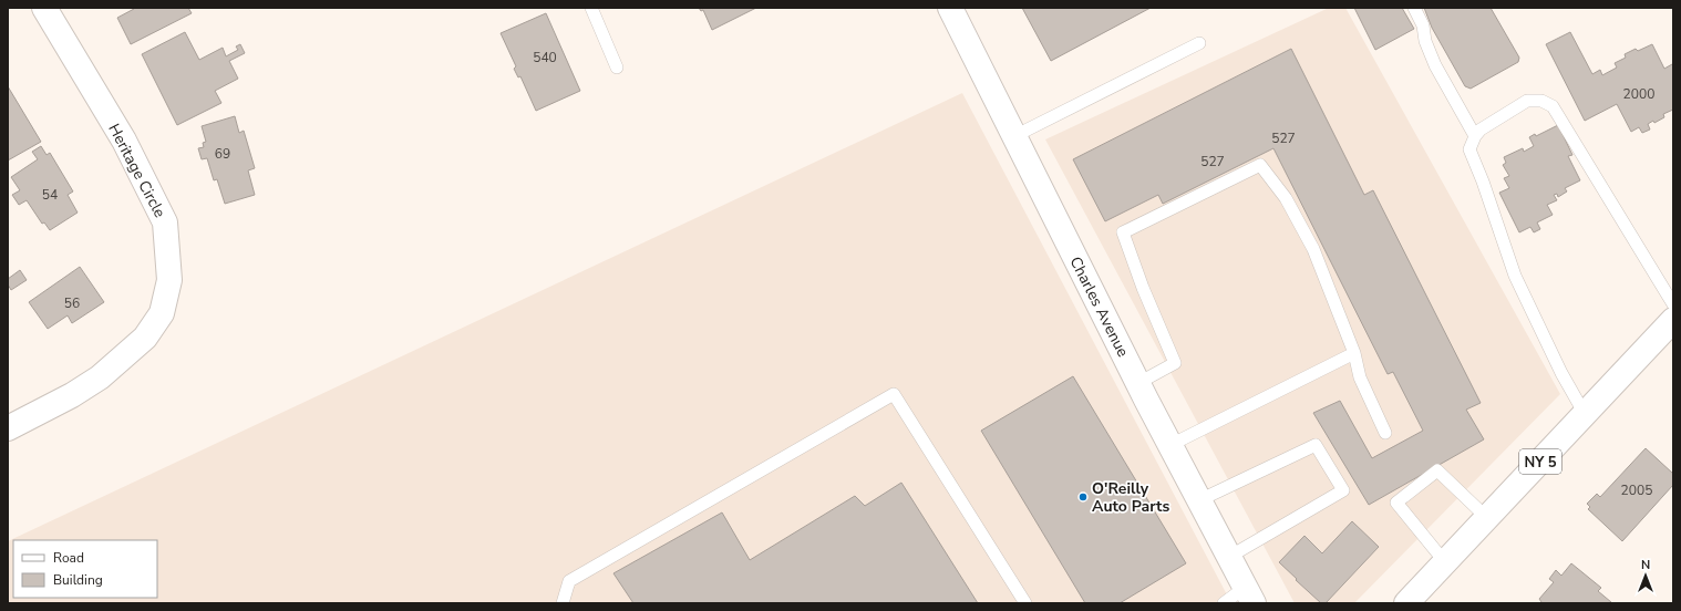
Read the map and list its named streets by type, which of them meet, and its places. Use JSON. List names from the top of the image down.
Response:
{
  "streets": {
    "street": ["Heritage Circle", "Charles Avenue", "NY 5"]
  },
  "places": ["O'Reilly Auto Parts"],
  "house_numbers": [
    "540",
    "2000",
    "527",
    "69",
    "527",
    "54",
    "56",
    "2005"
  ],
  "legend": ["Road", "Building"],
  "north": "top"
}
